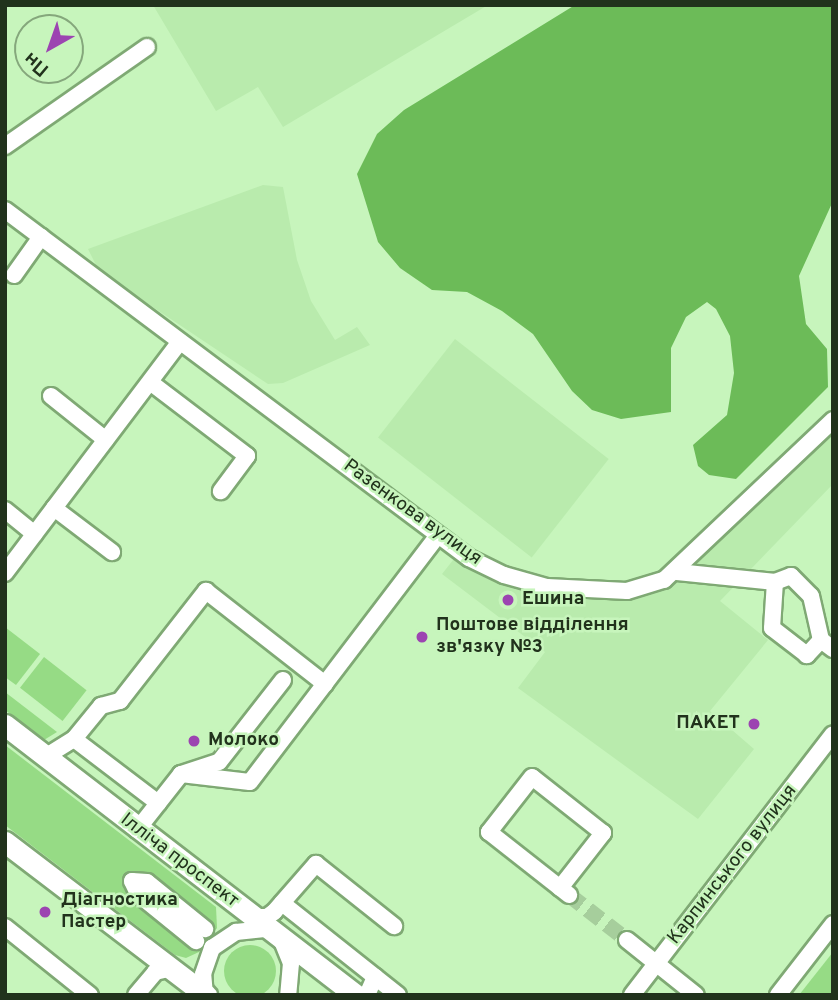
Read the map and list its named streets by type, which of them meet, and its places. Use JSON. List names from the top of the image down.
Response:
{
  "streets": {
    "main road": ["Ілліча проспект"],
    "street": ["Разенкова вулиця", "Карпинського вулиця"]
  },
  "places": [
    "Ешина",
    "Поштове відділення зв'язку №3",
    "ПАКЕТ",
    "Молоко",
    "Діагностика Пастер"
  ],
  "north": "bottom left"
}
